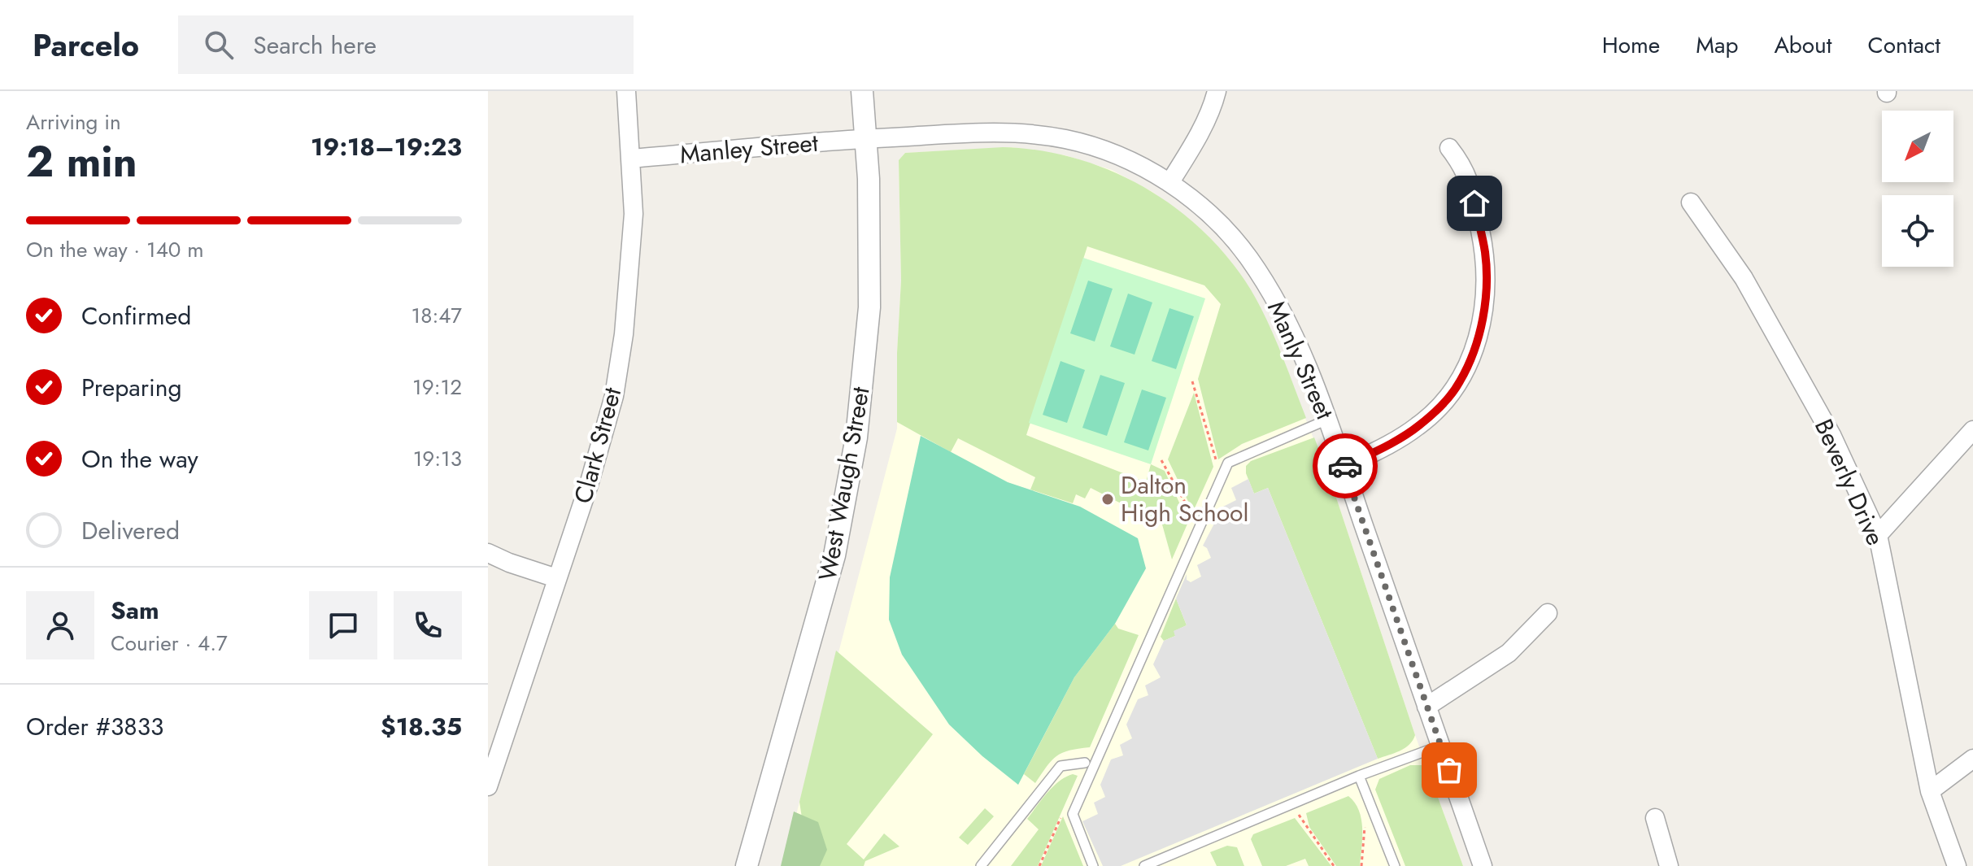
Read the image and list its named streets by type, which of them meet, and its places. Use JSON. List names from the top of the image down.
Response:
{
  "streets": {
    "street": [
      "Manley Street",
      "Manly Street",
      "Clark Street",
      "Beverly Drive",
      "West Waugh Street"
    ]
  },
  "crossings": [
    ["Manley Street", "Manly Street"],
    ["Manley Street", "Clark Street"],
    ["Manley Street", "West Waugh Street"],
    ["Manly Street", "West Waugh Street"]
  ],
  "places": ["Dalton High School"],
  "north": "bottom left",
  "page": {
    "header": "Parcelo",
    "search": "Search here",
    "nav": [
      "Home",
      "Map",
      "About",
      "Contact"
    ],
    "heading": ["2 min", "Arriving in", "19:18–19:23"],
    "panel": [
      "Sam",
      "Courier · 4.7",
      "Order #3833",
      "$18.35"
    ],
    "bar": "On the way · 140 m",
    "list": [
      ["Confirmed", "18:47"],
      ["Preparing", "19:12"],
      ["On the way", "19:13"],
      "Delivered"
    ]
  }
}
